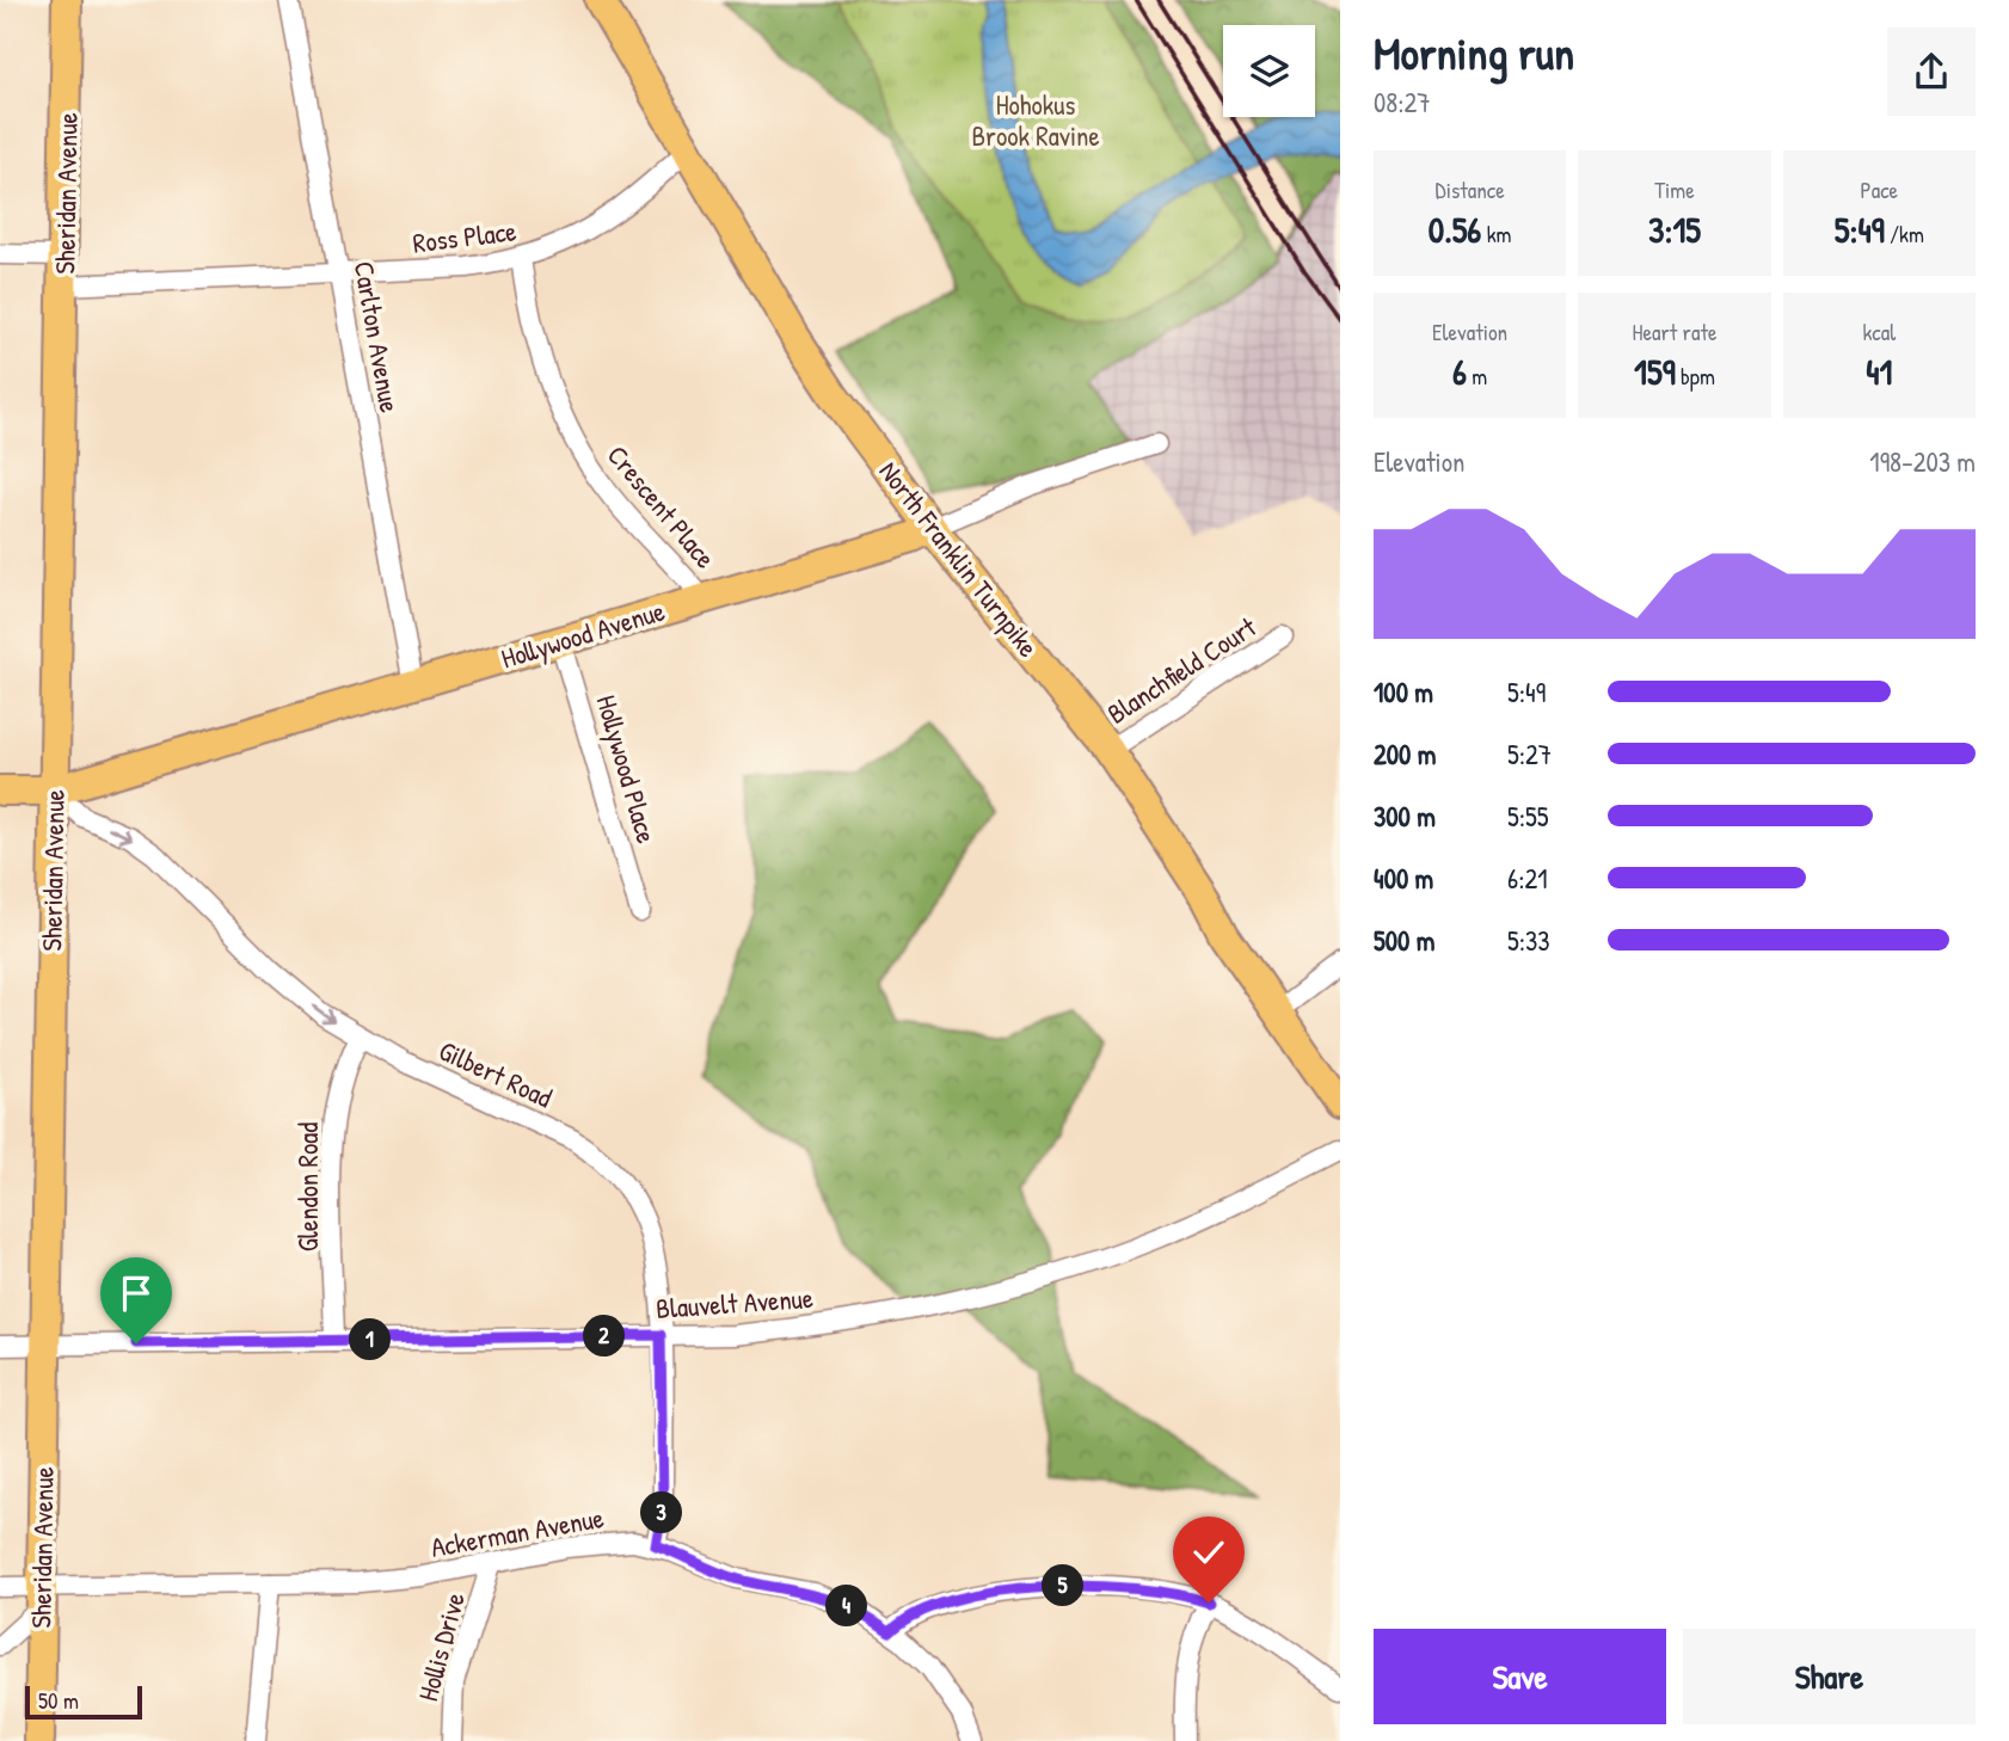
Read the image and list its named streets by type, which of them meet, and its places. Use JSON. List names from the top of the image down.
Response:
{
  "streets": {
    "main road": ["Sheridan Avenue", "North Franklin Turnpike", "Hollywood Avenue"],
    "street": [
      "Ross Place",
      "Carlton Avenue",
      "Crescent Place",
      "Blanchfield Court",
      "Hollywood Place",
      "Gilbert Road",
      "Glendon Road",
      "Blauvelt Avenue",
      "Ackerman Avenue",
      "Hollis Drive"
    ]
  },
  "crossings": [
    ["Sheridan Avenue", "Ross Place"],
    ["Sheridan Avenue", "Hollywood Avenue"],
    ["Sheridan Avenue", "Gilbert Road"],
    ["Sheridan Avenue", "Blauvelt Avenue"],
    ["Sheridan Avenue", "Ackerman Avenue"],
    ["Ross Place", "Carlton Avenue"],
    ["Ross Place", "Crescent Place"],
    ["Ross Place", "North Franklin Turnpike"],
    ["Carlton Avenue", "Hollywood Avenue"],
    ["Crescent Place", "Hollywood Avenue"],
    ["North Franklin Turnpike", "Hollywood Avenue"],
    ["North Franklin Turnpike", "Blanchfield Court"],
    ["Hollywood Avenue", "Hollywood Place"],
    ["Hollywood Avenue", "Gilbert Road"],
    ["Gilbert Road", "Glendon Road"],
    ["Gilbert Road", "Blauvelt Avenue"],
    ["Gilbert Road", "Ackerman Avenue"],
    ["Glendon Road", "Blauvelt Avenue"],
    ["Ackerman Avenue", "Hollis Drive"]
  ],
  "one_way": ["Gilbert Road"],
  "parks": ["Hohokus Brook Ravine"],
  "scale_bar": "50 m",
  "page": {
    "heading": ["Morning run", "08:27"],
    "stats": [
      ["Distance", "0.56 km"],
      ["Time", "3:15"],
      ["Pace", "5:49 /km"],
      ["Elevation", "6 m"],
      ["Heart rate", "159 bpm"],
      ["kcal", "41"]
    ],
    "chart": ["Elevation", "198–203 m"],
    "list": [
      {
        "name": "100 m",
        "note": "5:49"
      },
      {
        "name": "200 m",
        "note": "5:27"
      },
      {
        "name": "300 m",
        "note": "5:55"
      },
      {
        "name": "400 m",
        "note": "6:21"
      },
      {
        "name": "500 m",
        "note": "5:33"
      }
    ],
    "pins": [
      "2",
      "1",
      "3",
      "5",
      "4"
    ],
    "buttons": ["Save", "Share"],
    "scale": "50 m"
  }
}
